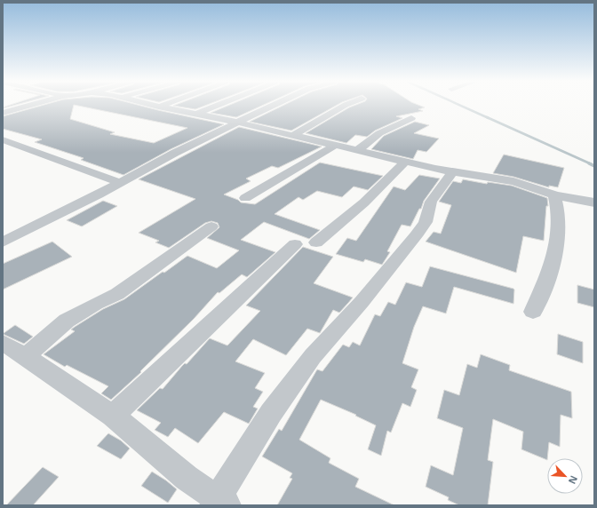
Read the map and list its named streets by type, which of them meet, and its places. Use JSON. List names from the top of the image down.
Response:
{
  "north": "bottom right"
}
